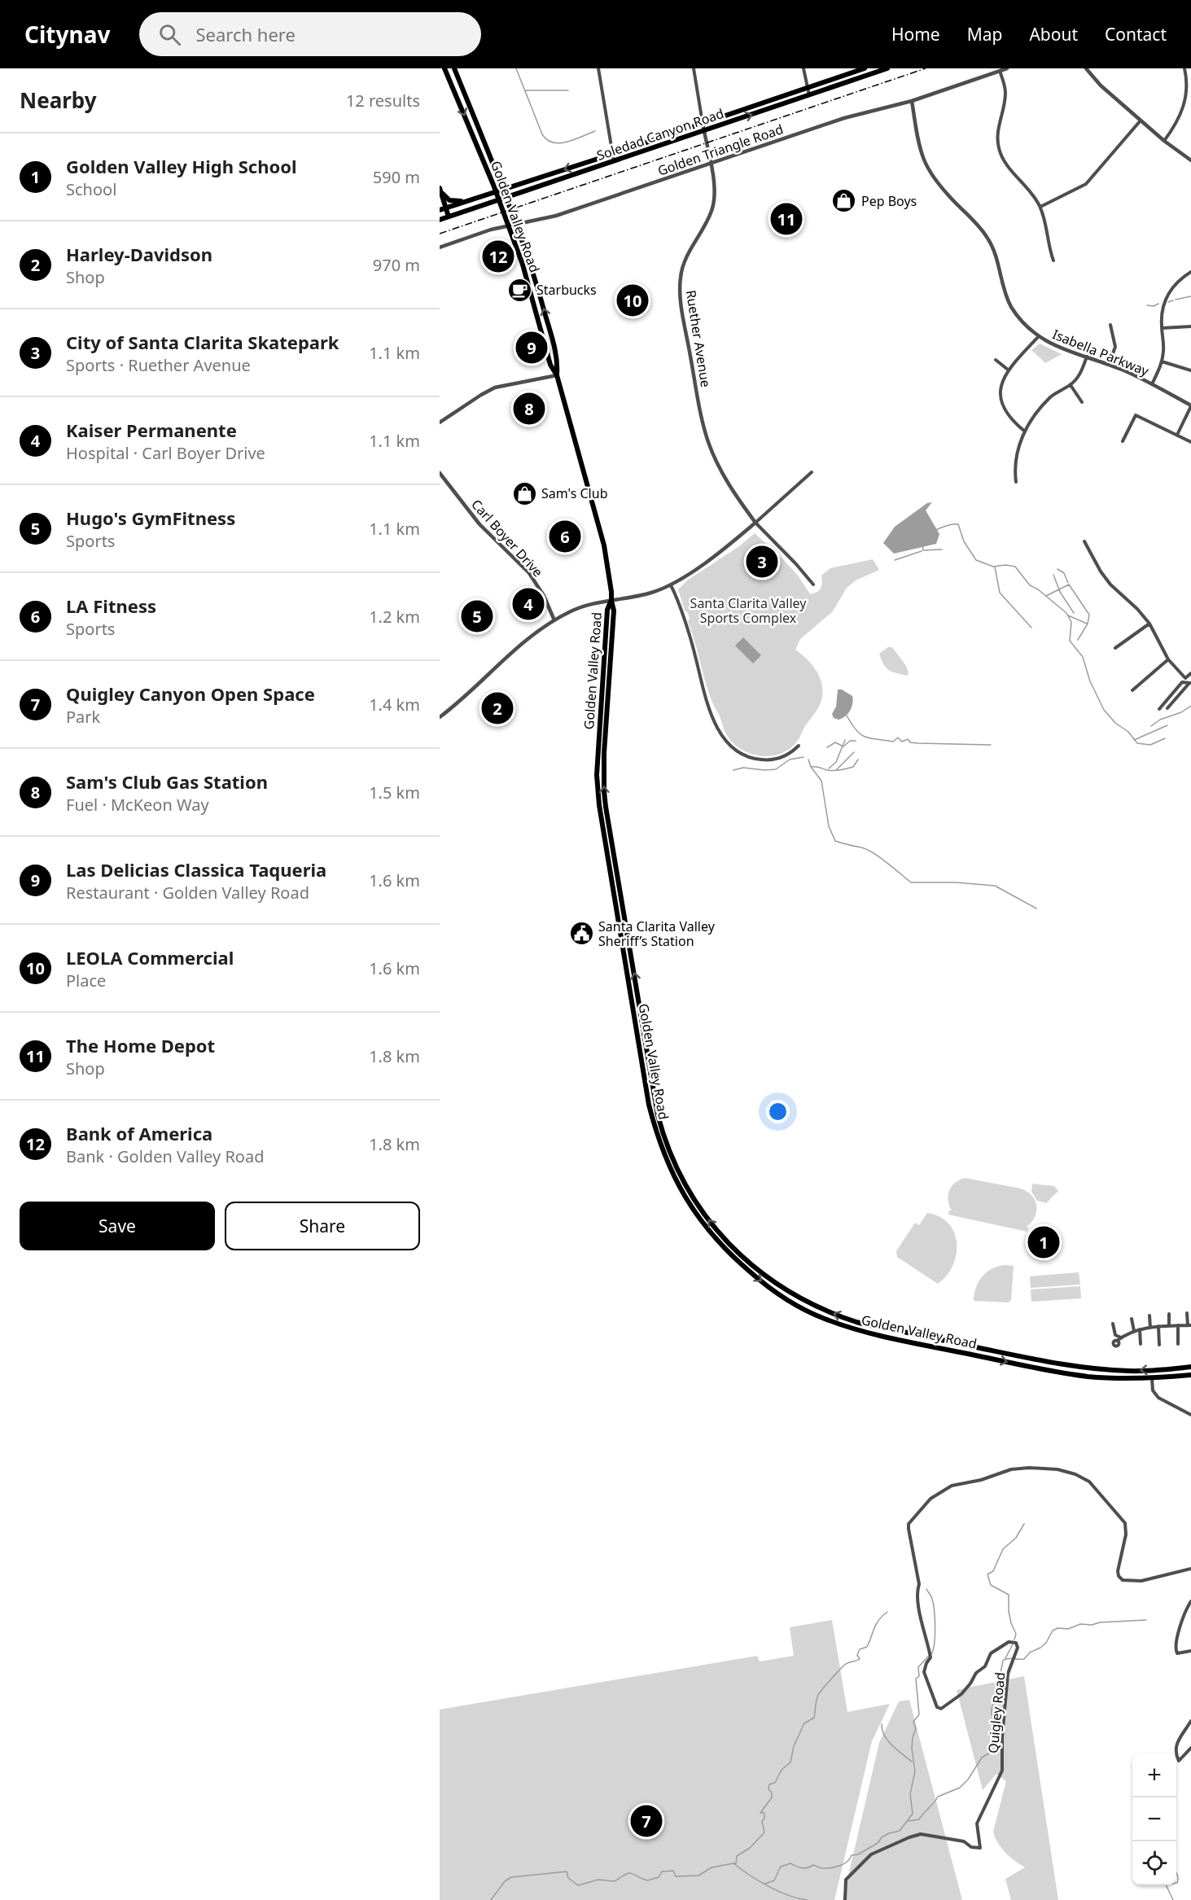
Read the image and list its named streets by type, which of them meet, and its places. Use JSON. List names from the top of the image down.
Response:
{
  "streets": {
    "main road": ["Soledad Canyon Road", "Golden Valley Road"],
    "street": [
      "Golden Triangle Road",
      "Ruether Avenue",
      "Isabella Parkway",
      "Carl Boyer Drive",
      "Quigley Road"
    ]
  },
  "crossings": [
    ["Soledad Canyon Road", "Ruether Avenue"],
    ["Golden Triangle Road", "Ruether Avenue"],
    ["Golden Triangle Road", "Isabella Parkway"]
  ],
  "parks": ["Santa Clarita Valley Sports Complex"],
  "places": {
    "shop": ["Pep Boys", "Sam's Club"],
    "cafe": ["Starbucks"],
    "public building": ["Santa Clarita Valley Sheriff’s Station"]
  },
  "page": {
    "header": "Citynav",
    "search": "Search here",
    "nav": [
      "Home",
      "Map",
      "About",
      "Contact"
    ],
    "heading": ["Nearby", "12 results"],
    "list": [
      {
        "mark": "1",
        "name": "Golden Valley High School",
        "note": "School",
        "value": "590 m"
      },
      {
        "mark": "2",
        "name": "Harley-Davidson",
        "note": "Shop",
        "value": "970 m"
      },
      {
        "mark": "3",
        "name": "City of Santa Clarita Skatepark",
        "note": "Sports · Ruether Avenue",
        "value": "1.1 km"
      },
      {
        "mark": "4",
        "name": "Kaiser Permanente",
        "note": "Hospital · Carl Boyer Drive",
        "value": "1.1 km"
      },
      {
        "mark": "5",
        "name": "Hugo's GymFitness",
        "note": "Sports",
        "value": "1.1 km"
      },
      {
        "mark": "6",
        "name": "LA Fitness",
        "note": "Sports",
        "value": "1.2 km"
      },
      {
        "mark": "7",
        "name": "Quigley Canyon Open Space",
        "note": "Park",
        "value": "1.4 km"
      },
      {
        "mark": "8",
        "name": "Sam's Club Gas Station",
        "note": "Fuel · McKeon Way",
        "value": "1.5 km"
      },
      {
        "mark": "9",
        "name": "Las Delicias Classica Taqueria",
        "note": "Restaurant · Golden Valley Road",
        "value": "1.6 km"
      },
      {
        "mark": "10",
        "name": "LEOLA Commercial",
        "note": "Place",
        "value": "1.6 km"
      },
      {
        "mark": "11",
        "name": "The Home Depot",
        "note": "Shop",
        "value": "1.8 km"
      },
      {
        "mark": "12",
        "name": "Bank of America",
        "note": "Bank · Golden Valley Road",
        "value": "1.8 km"
      }
    ],
    "pins": [
      "11",
      "12",
      "10",
      "9",
      "8",
      "6",
      "3",
      "4",
      "5",
      "2",
      "1",
      "7"
    ],
    "buttons": ["Save", "Share"],
    "map_buttons": ["+", "−"]
  }
}
